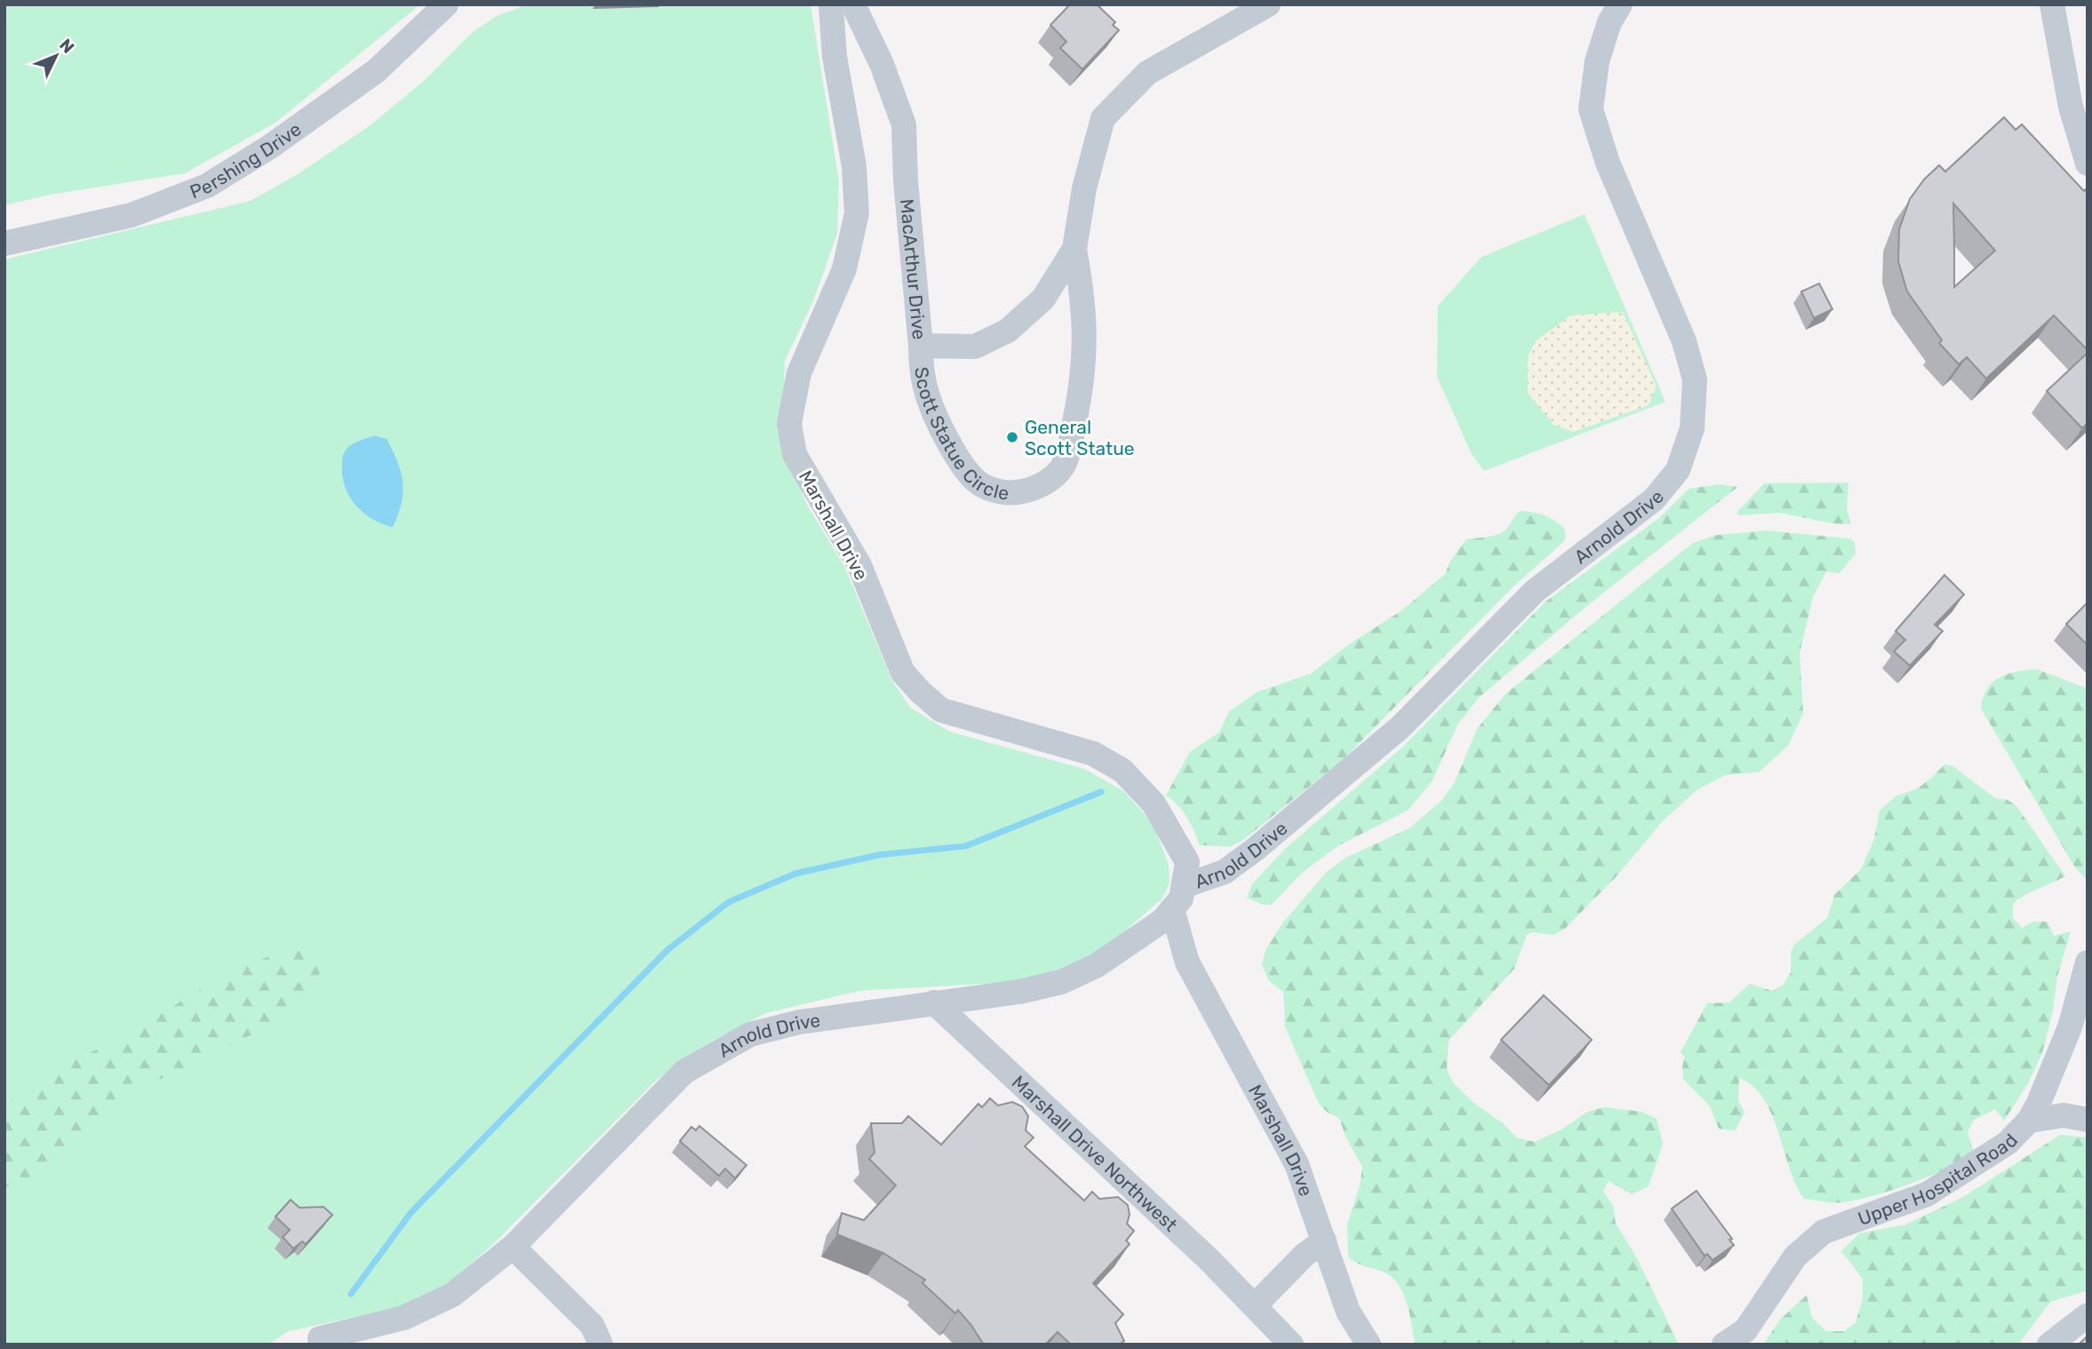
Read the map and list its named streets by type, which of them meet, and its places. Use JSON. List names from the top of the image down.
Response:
{
  "streets": {
    "street": [
      "Pershing Drive",
      "MacArthur Drive",
      "Scott Statue Circle",
      "Marshall Drive",
      "Arnold Drive",
      "Marshall Drive Northwest",
      "Upper Hospital Road"
    ]
  },
  "crossings": [
    ["MacArthur Drive", "Scott Statue Circle"],
    ["Marshall Drive", "Arnold Drive"],
    ["Arnold Drive", "Marshall Drive Northwest"]
  ],
  "places": ["General Scott Statue"],
  "north": "top right"
}
